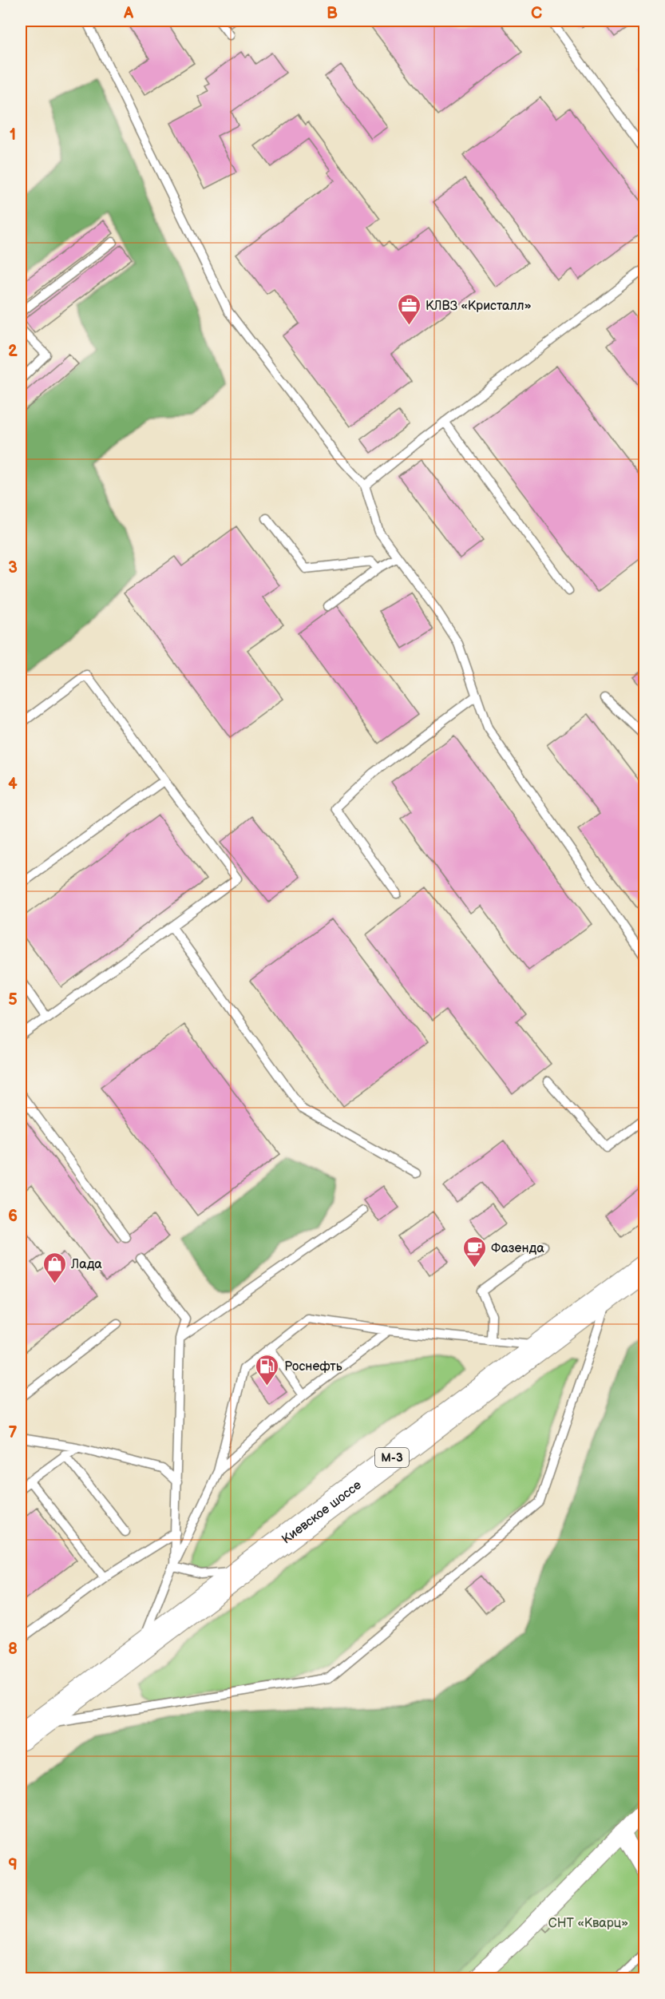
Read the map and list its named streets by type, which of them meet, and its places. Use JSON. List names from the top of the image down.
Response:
{
  "streets": {
    "highway": ["М-3", "Киевское шоссе"]
  },
  "parks": ["СНТ «Кварц»"],
  "places": {
    "office": ["КЛВЗ «Кристалл»"],
    "cafe": ["Фазенда"],
    "shop": ["Лада"],
    "fuel station": ["Роснефть"]
  },
  "grid": {
    "columns": ["A", "B", "C"],
    "rows": [
      "1",
      "2",
      "3",
      "4",
      "5",
      "6",
      "7",
      "8",
      "9"
    ]
  }
}
